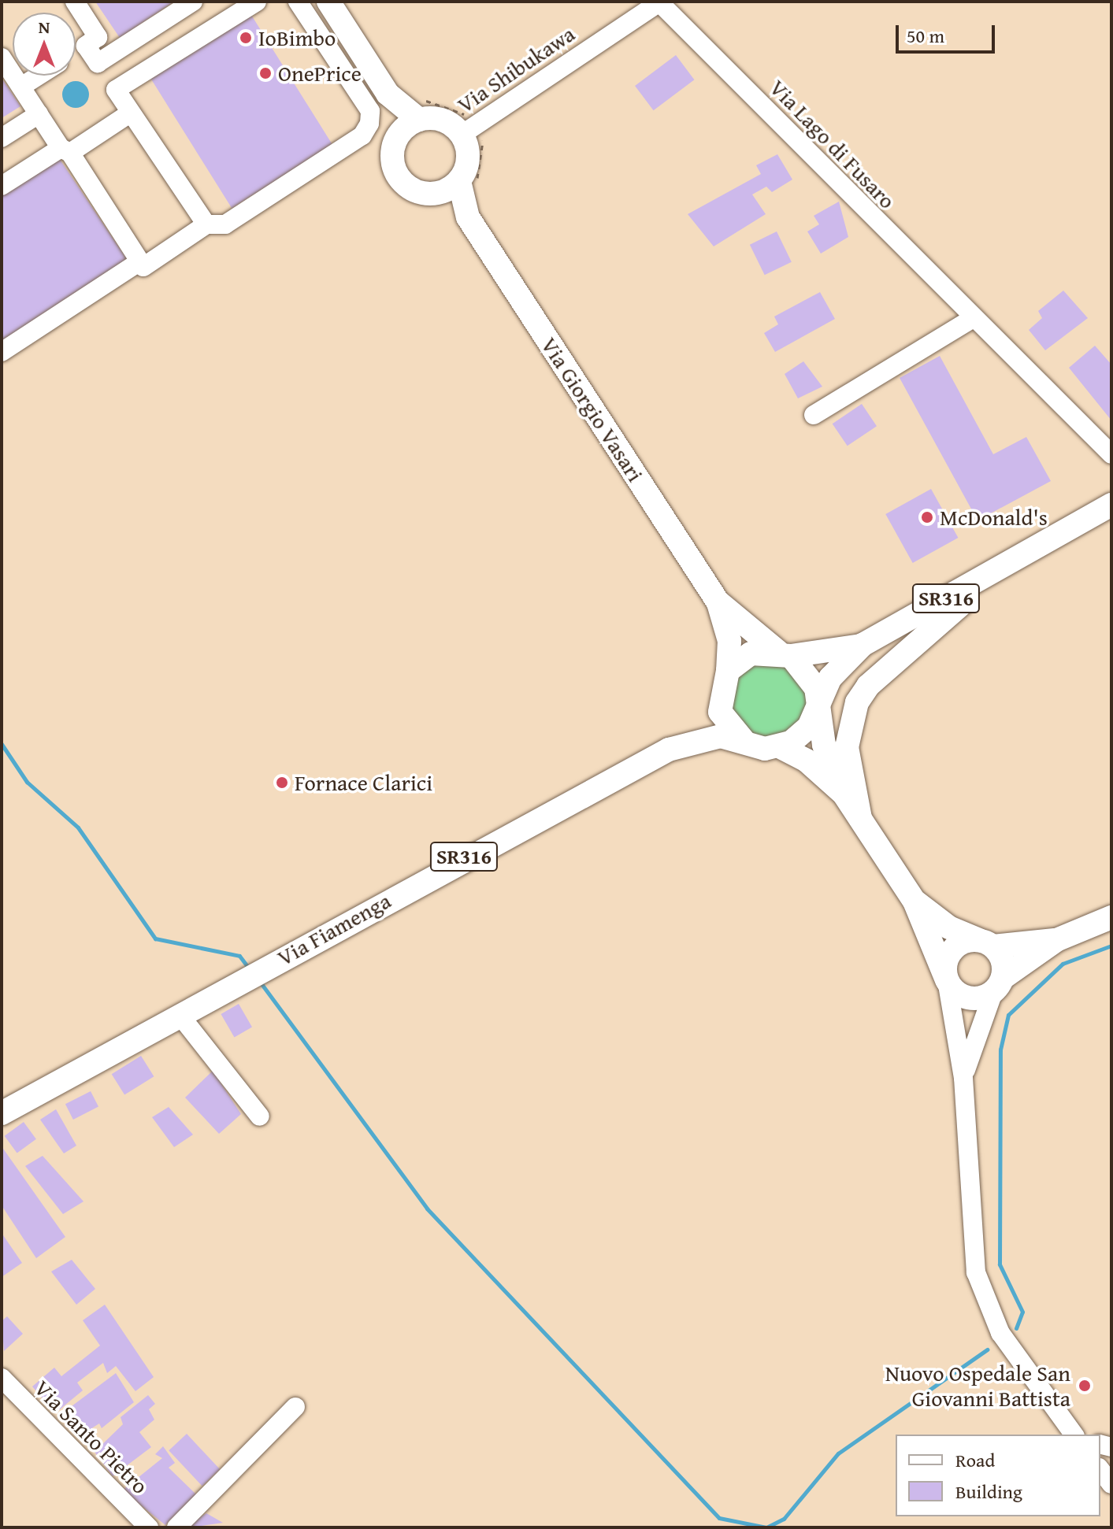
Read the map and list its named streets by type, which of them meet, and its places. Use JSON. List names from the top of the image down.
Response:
{
  "streets": {
    "main road": ["Via Giorgio Vasari", "SR316", "Via Fiamenga"],
    "street": ["Via Shibukawa", "Via Lago di Fusaro", "Via Santo Pietro"]
  },
  "crossings": [
    ["Via Shibukawa", "Via Lago di Fusaro"],
    ["Via Shibukawa", "Via Giorgio Vasari"],
    ["Via Giorgio Vasari", "SR316"],
    ["Via Giorgio Vasari", "Via Fiamenga"],
    ["SR316", "Via Fiamenga"]
  ],
  "places": [
    "IoBimbo",
    "OnePrice",
    "McDonald's",
    "Fornace Clarici",
    "Nuovo Ospedale San Giovanni Battista"
  ],
  "legend": ["Road", "Building"],
  "scale_bar": "50 m",
  "north": "top"
}
